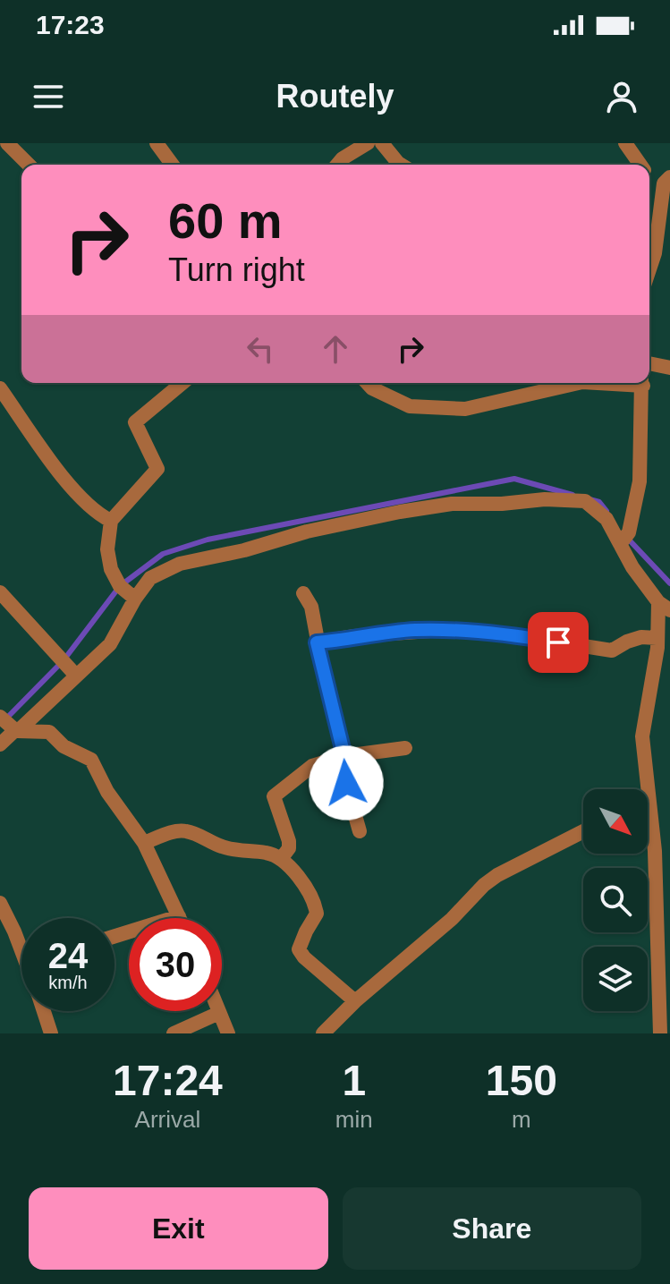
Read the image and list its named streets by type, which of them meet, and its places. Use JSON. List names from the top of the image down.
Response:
{
  "north": "bottom right",
  "page": {
    "status": "17:23",
    "header": "Routely",
    "turn": ["60 m", "Turn right"],
    "speed": "24 km/h",
    "limit": "30",
    "eta": [
      "17:24",
      "Arrival",
      "1",
      "min",
      "150",
      "m"
    ],
    "buttons": ["Exit", "Share"]
  }
}
